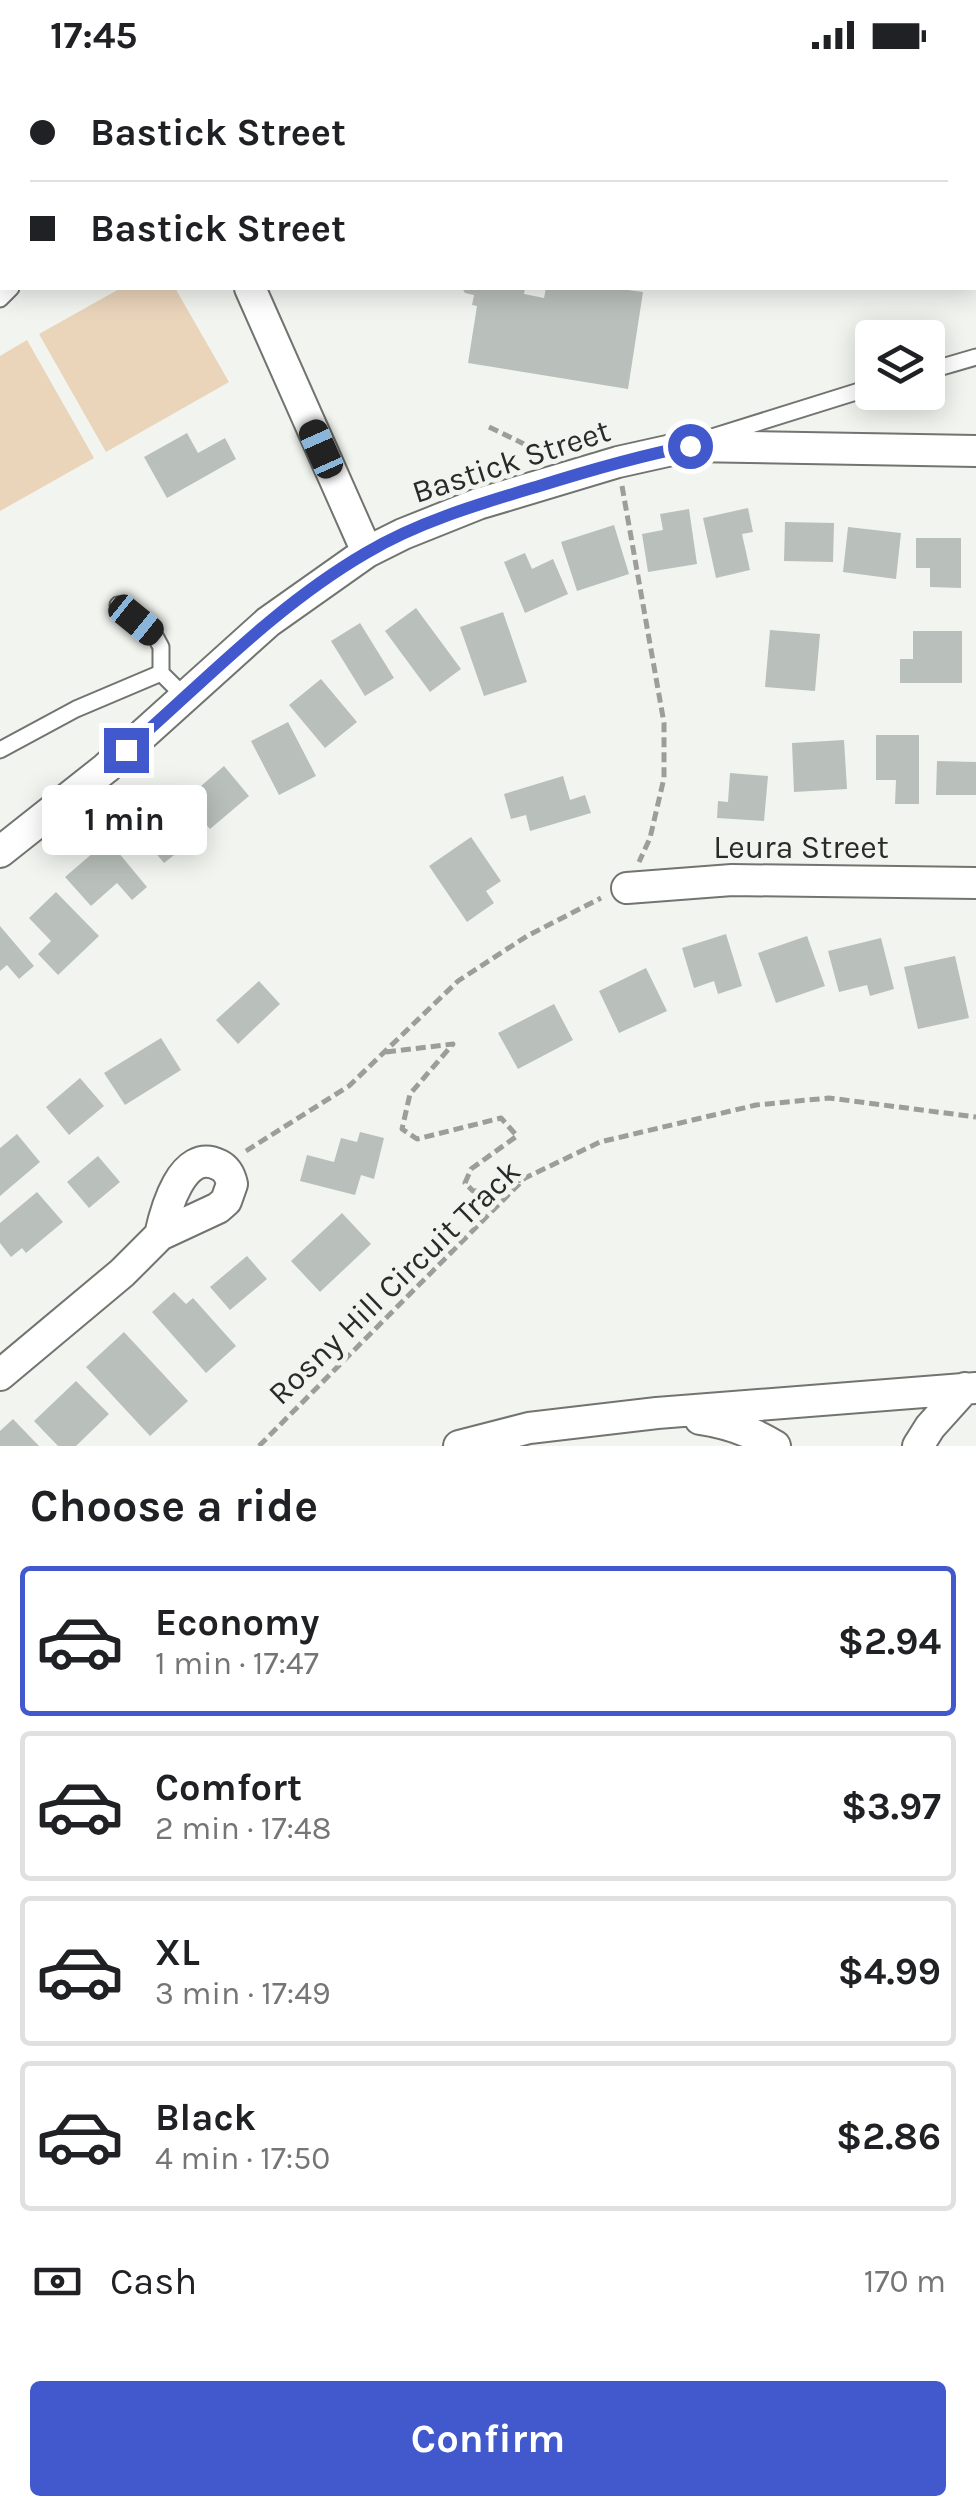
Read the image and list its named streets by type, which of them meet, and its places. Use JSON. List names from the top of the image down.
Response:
{
  "streets": {
    "street": ["Bastick Street", "Leura Street"],
    "path": ["Rosny Hill Circuit Track"]
  },
  "page": {
    "status": "17:45",
    "banner": ["Bastick Street", "Bastick Street"],
    "bubble": "1 min",
    "heading": "Choose a ride",
    "list": [
      {
        "name": "Economy",
        "note": "1 min · 17:47",
        "value": "$2.94"
      },
      {
        "name": "Comfort",
        "note": "2 min · 17:48",
        "value": "$3.97"
      },
      {
        "name": "XL",
        "note": "3 min · 17:49",
        "value": "$4.99"
      },
      {
        "name": "Black",
        "note": "4 min · 17:50",
        "value": "$2.86"
      }
    ],
    "pay": ["Cash", "170 m"],
    "buttons": "Confirm"
  }
}
